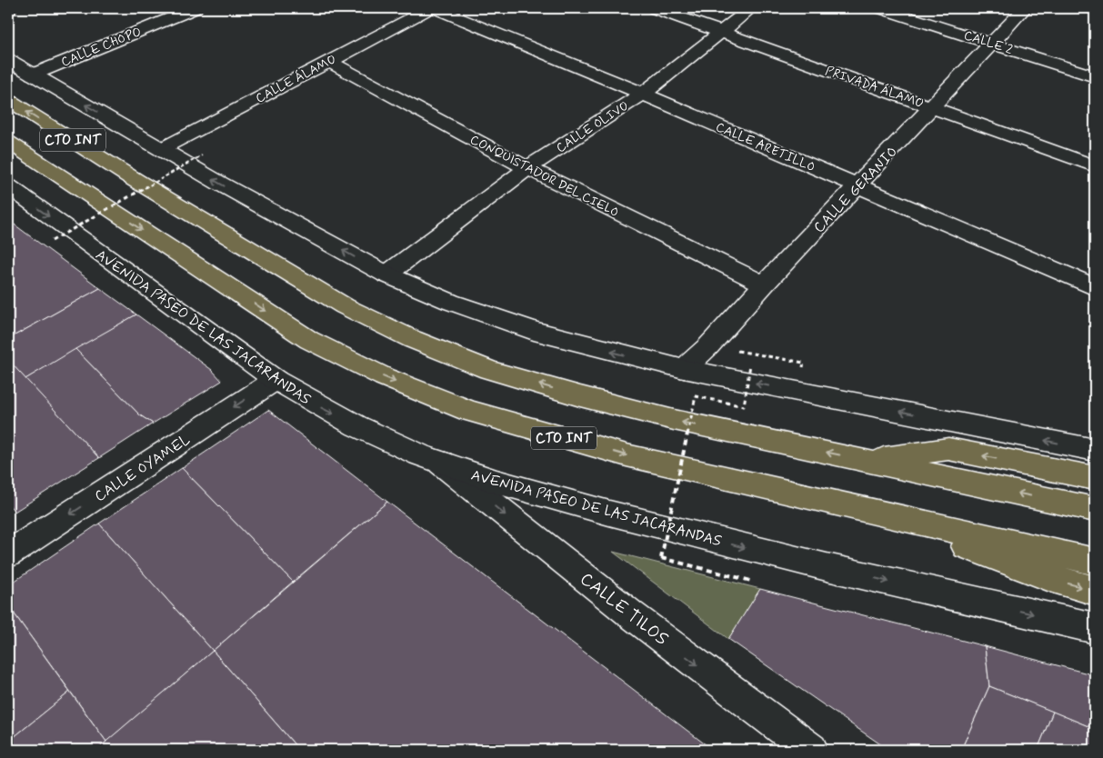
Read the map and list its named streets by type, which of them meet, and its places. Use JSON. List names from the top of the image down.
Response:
{
  "streets": {
    "highway": ["CTO INT"],
    "street": [
      "CALLE 2",
      "CALLE CHOPO",
      "CALLE ÁLAMO",
      "PRIVADA ÁLAMO",
      "CALLE OLIVO",
      "CALLE ARETILLO",
      "CONQUISTADOR DEL CIELO",
      "CALLE GERANIO",
      "AVENIDA PASEO DE LAS JACARANDAS",
      "CALLE OYAMEL",
      "CALLE TILOS"
    ]
  },
  "crossings": [
    ["CALLE 2", "CALLE GERANIO"],
    ["CALLE CHOPO", "CTO INT"],
    ["CALLE ÁLAMO", "CTO INT"],
    ["CALLE ÁLAMO", "CONQUISTADOR DEL CIELO"],
    ["PRIVADA ÁLAMO", "CALLE OLIVO"],
    ["PRIVADA ÁLAMO", "CALLE GERANIO"],
    ["CALLE OLIVO", "CTO INT"],
    ["CALLE OLIVO", "CALLE ARETILLO"],
    ["CALLE OLIVO", "CONQUISTADOR DEL CIELO"],
    ["CTO INT", "CALLE GERANIO"],
    ["CALLE ARETILLO", "CALLE GERANIO"],
    ["CONQUISTADOR DEL CIELO", "CALLE GERANIO"],
    ["AVENIDA PASEO DE LAS JACARANDAS", "CALLE OYAMEL"],
    ["AVENIDA PASEO DE LAS JACARANDAS", "CALLE TILOS"]
  ],
  "one_way": ["CALLE OYAMEL"]
}
